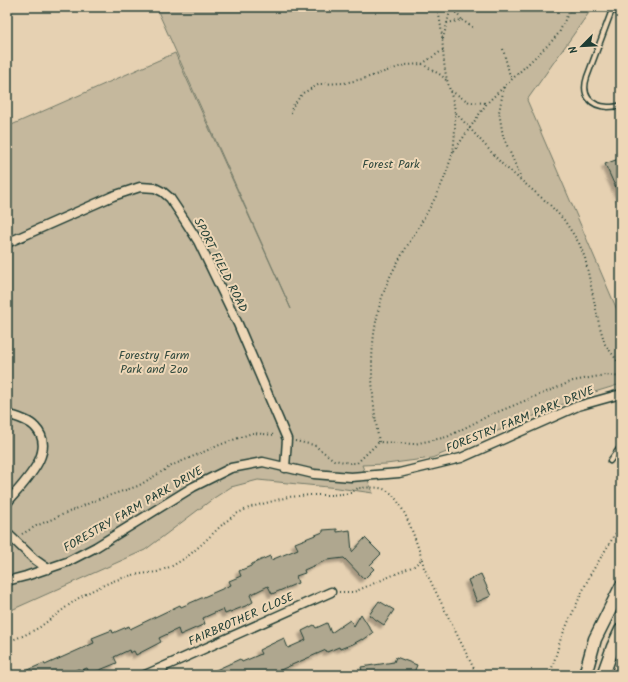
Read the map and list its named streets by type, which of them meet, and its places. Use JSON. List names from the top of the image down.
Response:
{
  "streets": {
    "street": ["SPORT FIELD ROAD", "FORESTRY FARM PARK DRIVE", "FAIRBROTHER CLOSE"]
  },
  "crossings": [
    ["SPORT FIELD ROAD", "FORESTRY FARM PARK DRIVE"]
  ],
  "parks": ["Forest Park", "Forestry Farm Park and Zoo"],
  "north": "bottom left"
}
